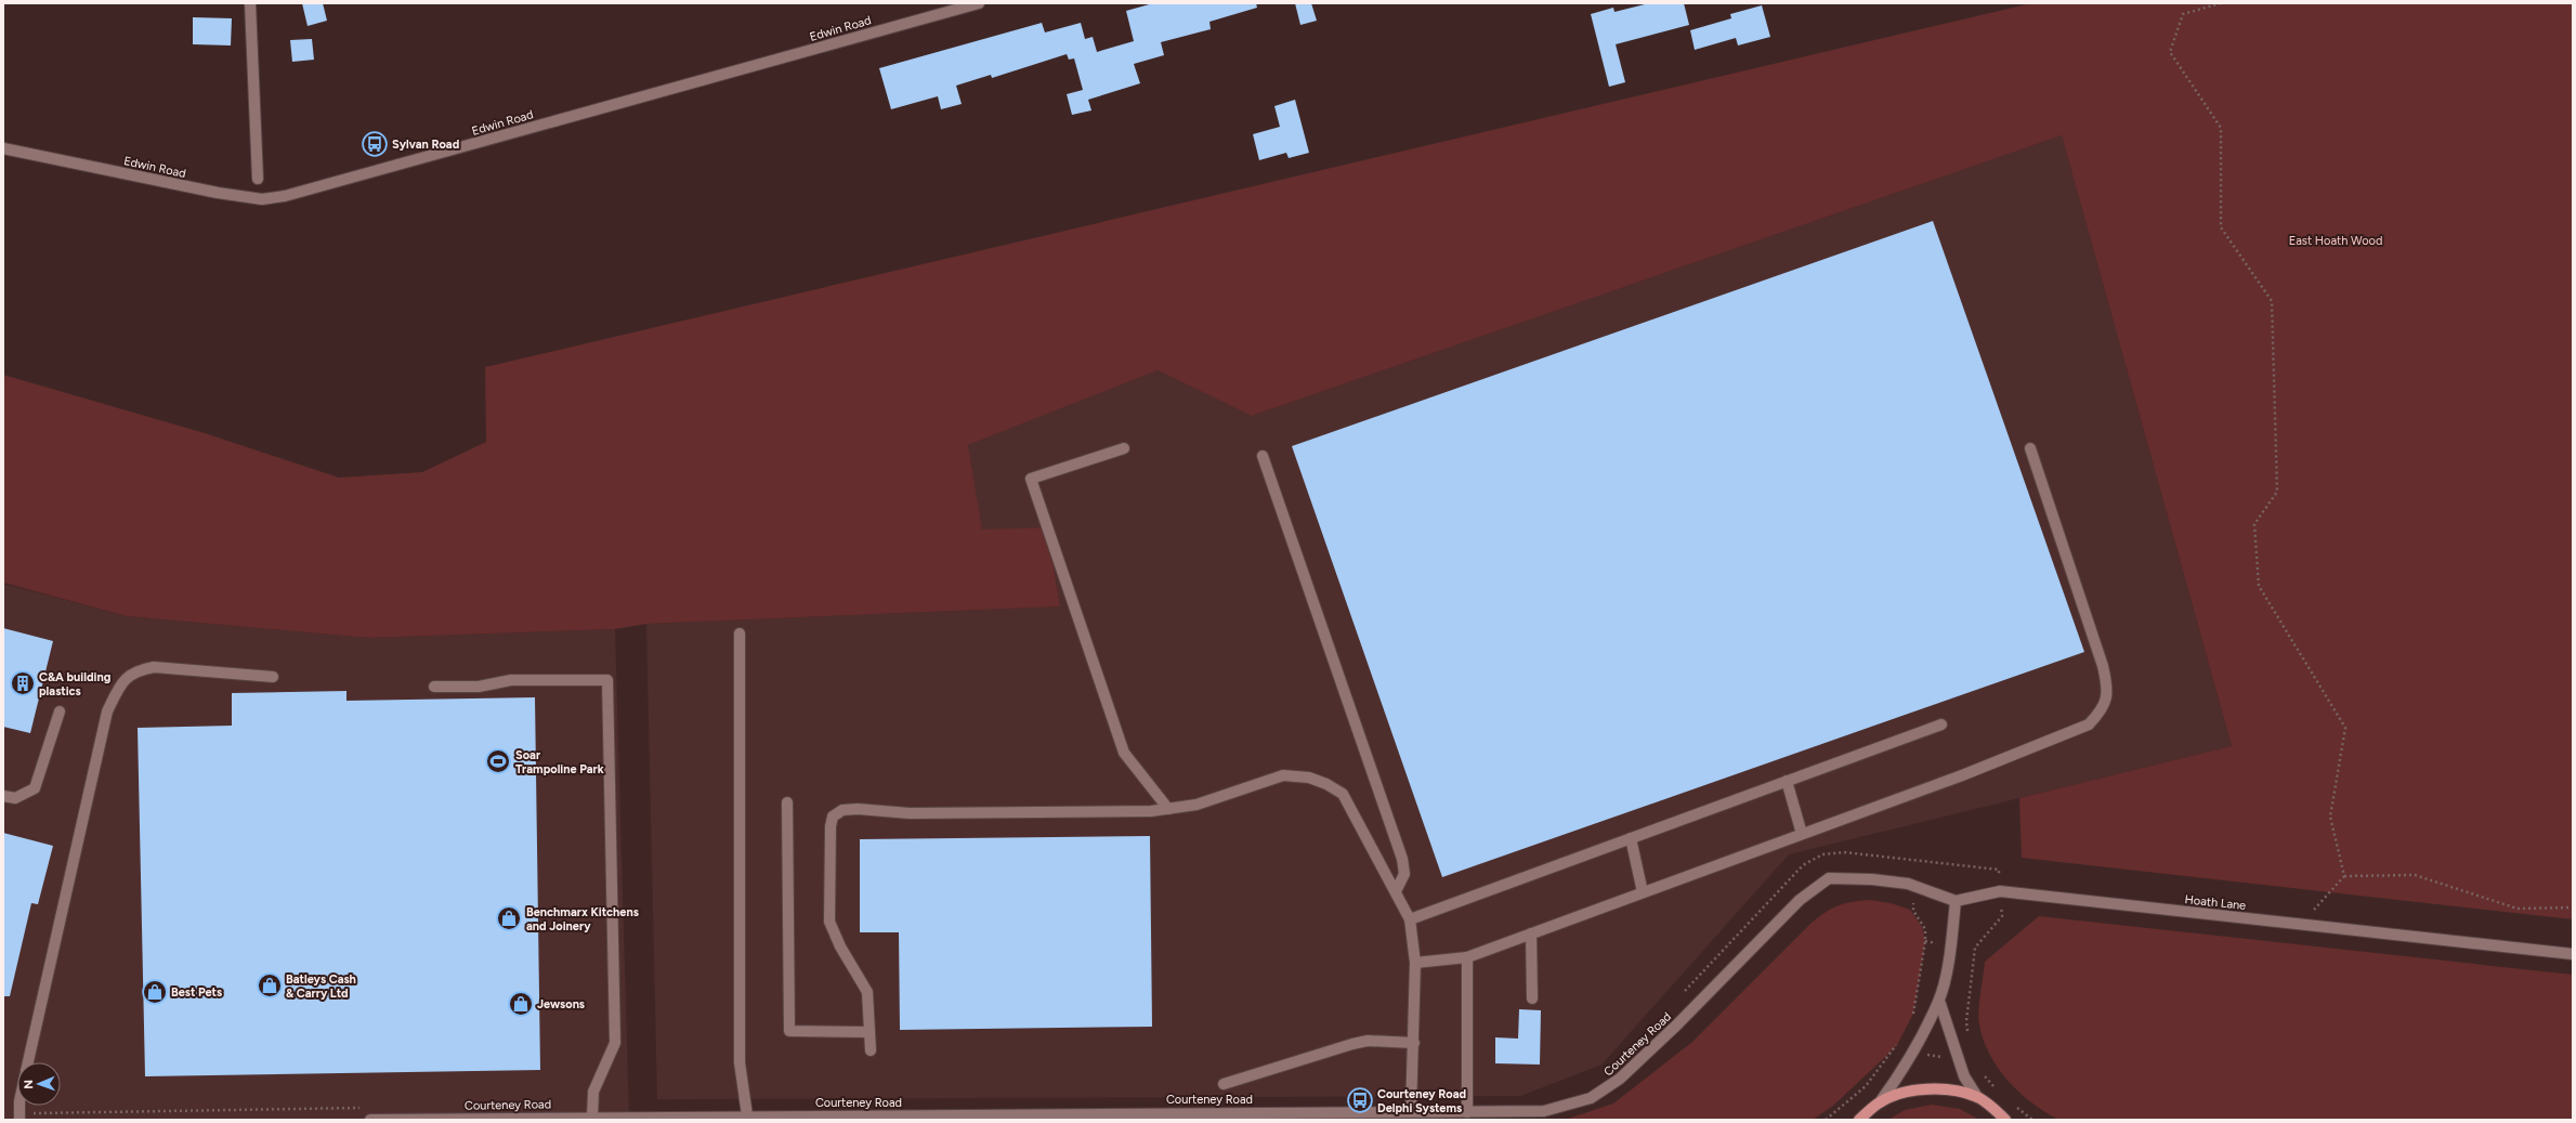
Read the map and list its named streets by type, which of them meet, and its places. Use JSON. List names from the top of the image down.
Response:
{
  "streets": {
    "street": ["Edwin Road", "Hoath Lane", "Courteney Road"]
  },
  "crossings": [
    ["Hoath Lane", "Courteney Road"]
  ],
  "parks": ["East Hoath Wood"],
  "places": {
    "bus stop": ["Sylvan Road", "Courteney Road Delphi Systems"],
    "building": ["C&A building plastics"],
    "sports": ["Soar Trampoline Park"],
    "shop": [
      "Benchmarx Kitchens and Joinery",
      "Batleys Cash & Carry Ltd",
      "Best Pets",
      "Jewsons"
    ]
  },
  "north": "left"
}
